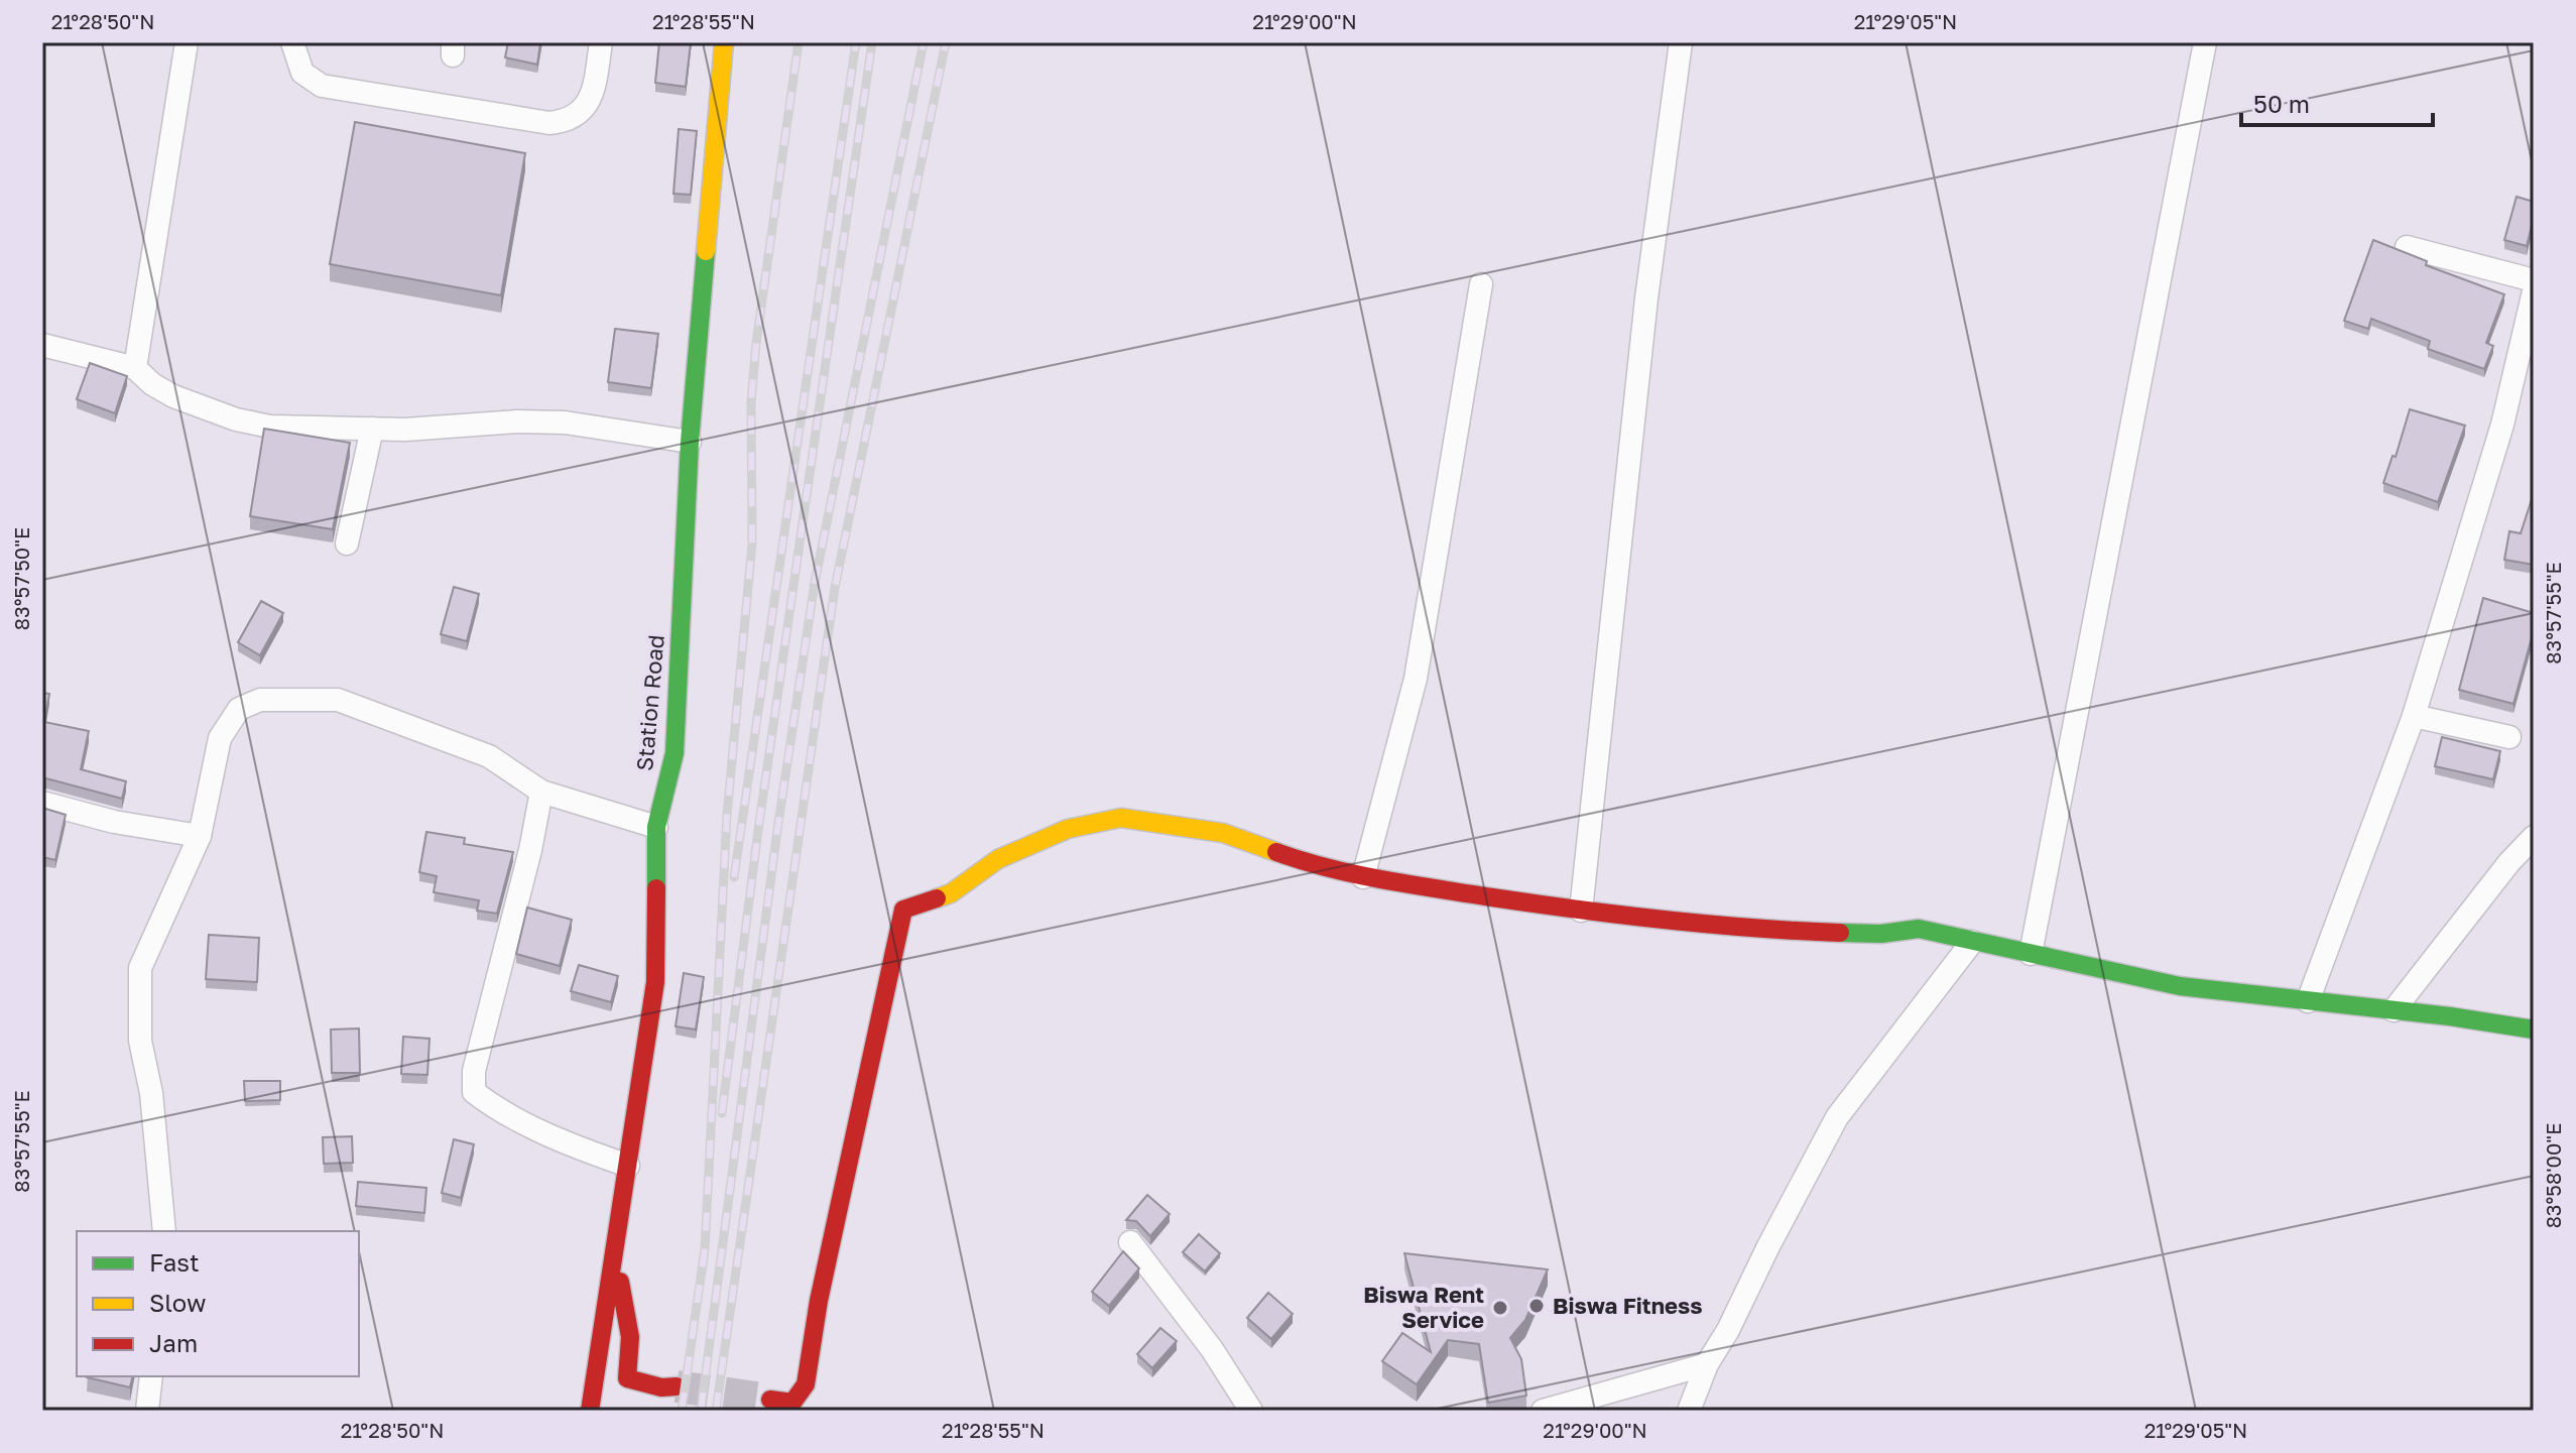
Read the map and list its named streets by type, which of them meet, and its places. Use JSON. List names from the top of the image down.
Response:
{
  "streets": {
    "street": ["Station Road"]
  },
  "places": ["Biswa Fitness", "Biswa Rent Service"],
  "legend": ["Fast", "Slow", "Jam"],
  "scale_bar": "50 m",
  "coordinates": [
    "21°28'50\"N",
    "21°28'55\"N",
    "21°29'00\"N",
    "21°29'05\"N",
    "83°57'50\"E",
    "83°57'55\"E",
    "83°58'00\"E"
  ]
}
